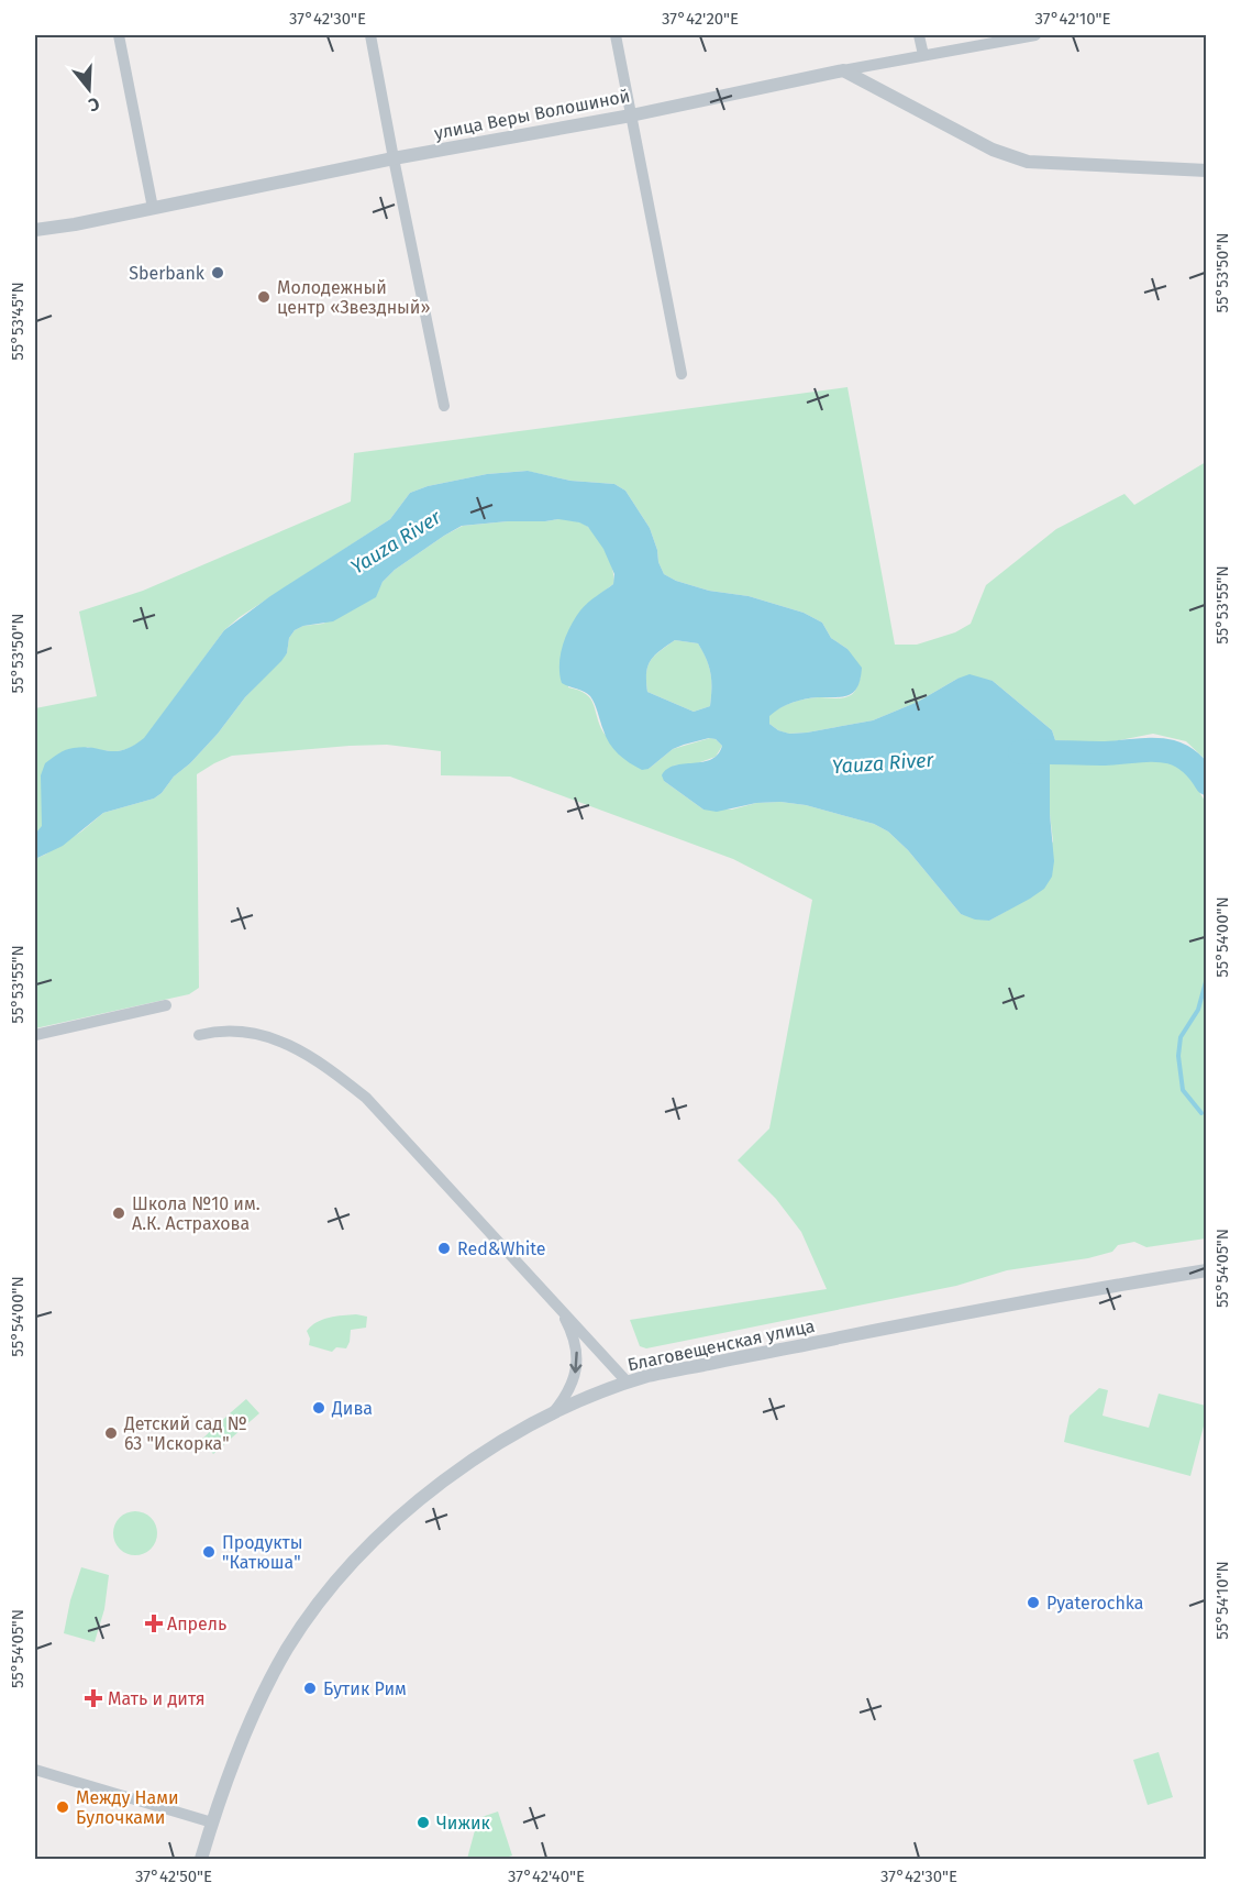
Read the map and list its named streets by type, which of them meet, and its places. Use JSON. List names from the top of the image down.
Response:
{
  "streets": {
    "street": ["улица Веры Волошиной", "Благовещенская улица"]
  },
  "water": ["Yauza River"],
  "places": {
    "other": [
      "Sberbank",
      "Молодежный центр «Звездный»",
      "Школа №10 им. А.К. Астрахова",
      "Red&White",
      "Дива",
      "Детский сад № 63 \"Искорка\"",
      "Продукты \"Катюша\"",
      "Pyaterochka",
      "Бутик Рим",
      "Между Нами Булочками",
      "Чижик"
    ],
    "health": ["Апрель", "Мать и дитя"]
  },
  "north": "bottom",
  "coordinates": [
    "37°42'30\"E",
    "37°42'20\"E",
    "37°42'10\"E",
    "55°53'50\"N",
    "55°53'45\"N",
    "55°53'55\"N",
    "55°54'00\"N",
    "55°54'05\"N",
    "55°54'10\"N",
    "37°42'50\"E",
    "37°42'40\"E"
  ]
}
